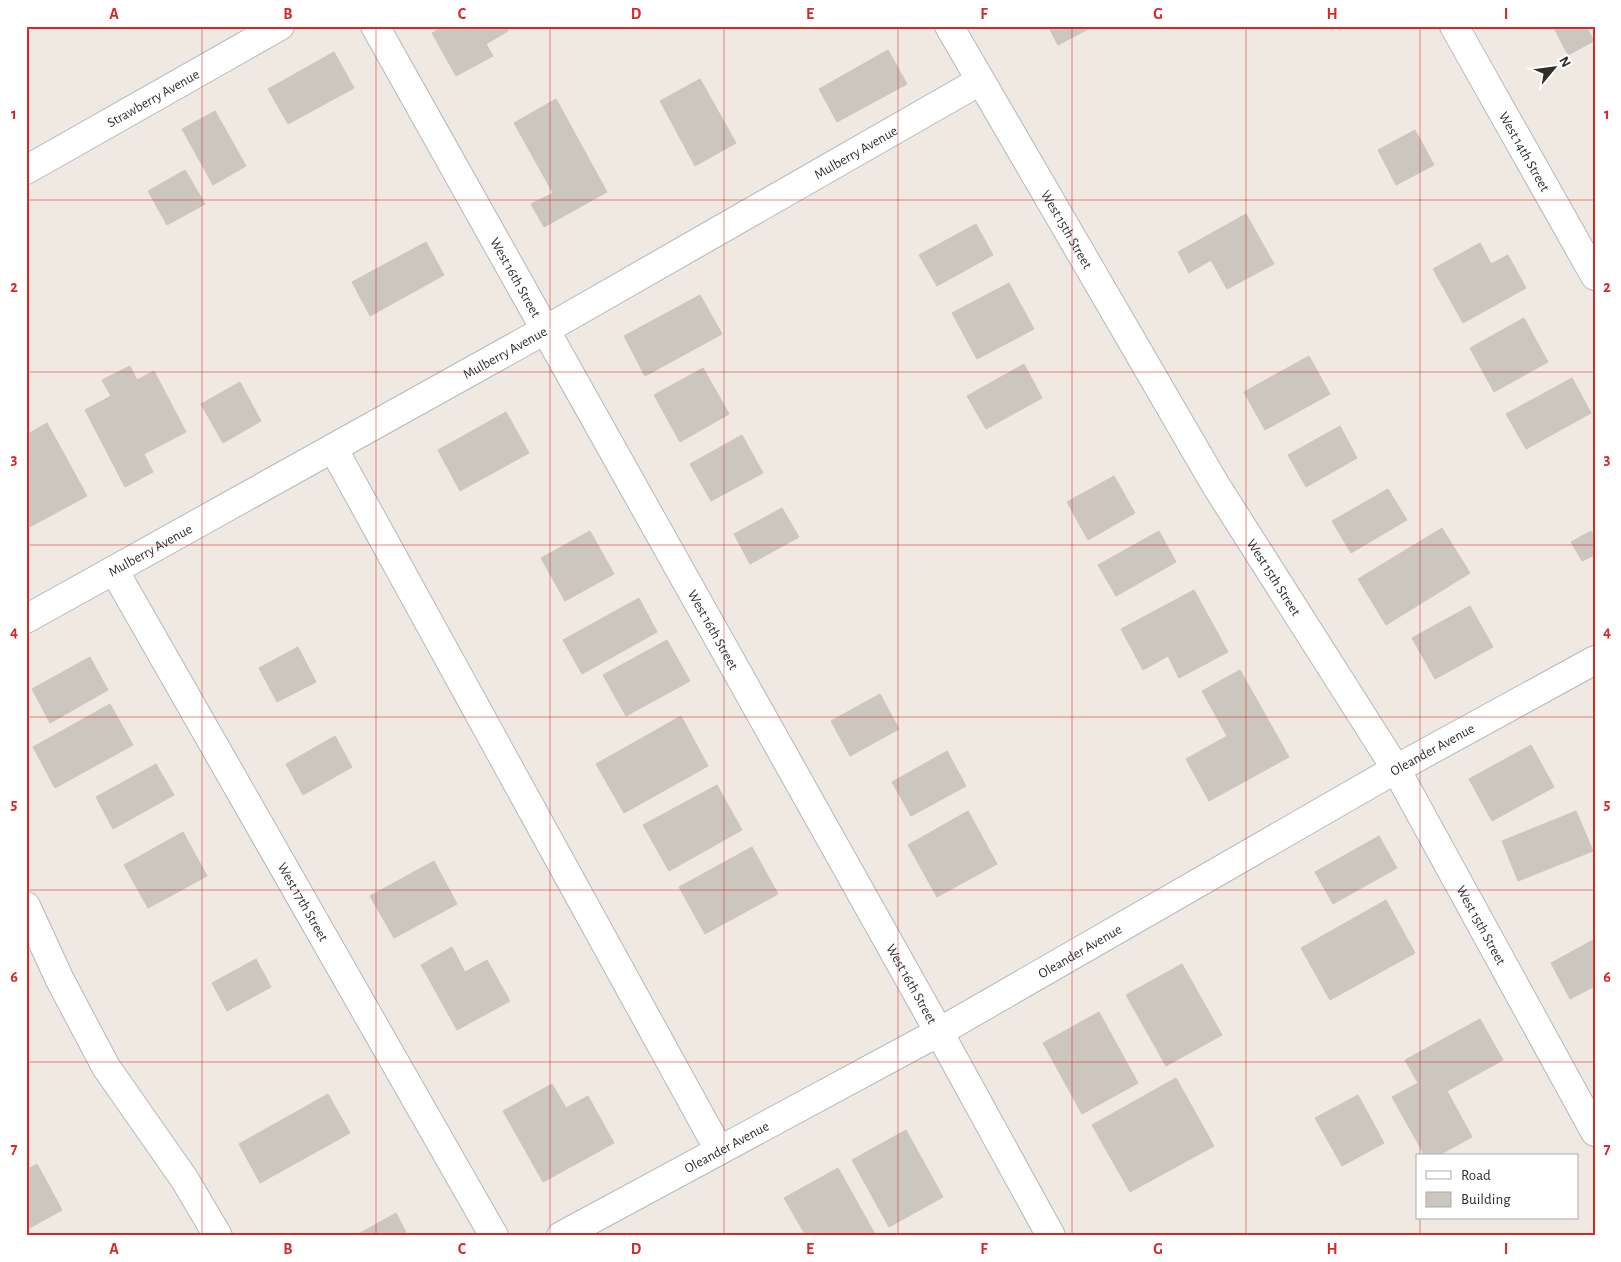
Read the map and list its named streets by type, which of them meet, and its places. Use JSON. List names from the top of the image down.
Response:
{
  "streets": {
    "street": [
      "Strawberry Avenue",
      "Mulberry Avenue",
      "West 14th Street",
      "West 15th Street",
      "West 16th Street",
      "Oleander Avenue",
      "West 17th Street"
    ]
  },
  "crossings": [
    ["Mulberry Avenue", "West 15th Street"],
    ["Mulberry Avenue", "West 16th Street"],
    ["Mulberry Avenue", "West 17th Street"],
    ["West 15th Street", "Oleander Avenue"],
    ["West 16th Street", "Oleander Avenue"]
  ],
  "legend": ["Road", "Building"],
  "north": "top right",
  "grid": {
    "columns": [
      "A",
      "B",
      "C",
      "D",
      "E",
      "F",
      "G",
      "H",
      "I"
    ],
    "rows": [
      "1",
      "2",
      "3",
      "4",
      "5",
      "6",
      "7"
    ]
  }
}
